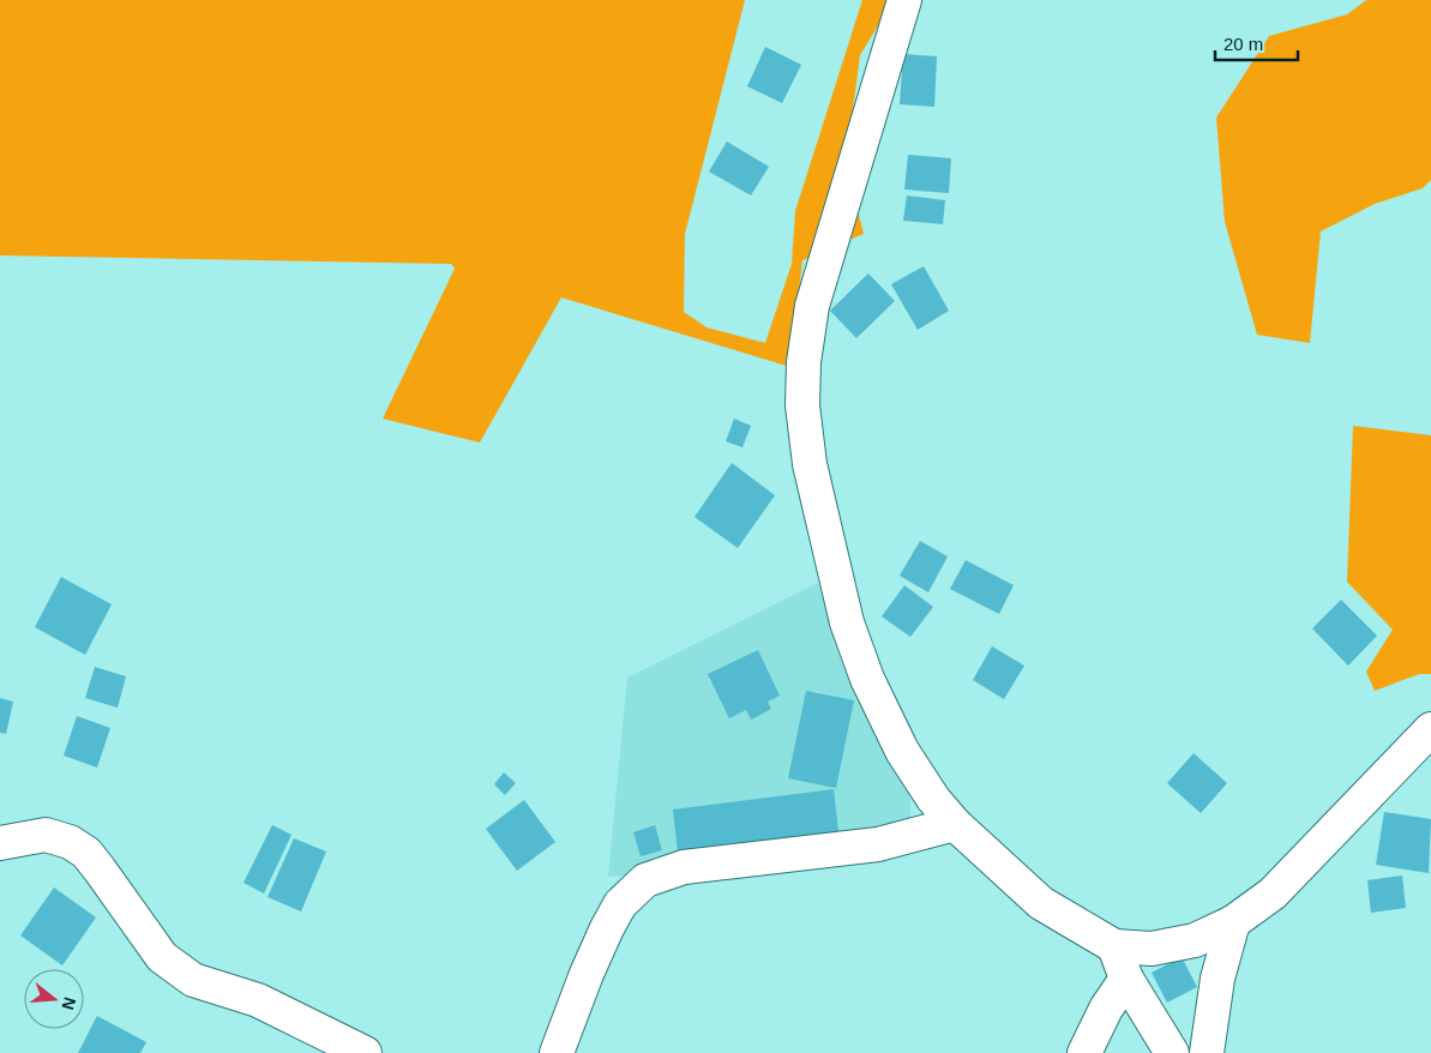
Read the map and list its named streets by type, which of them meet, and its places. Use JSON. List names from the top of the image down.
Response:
{
  "scale_bar": "20 m",
  "north": "right"
}
